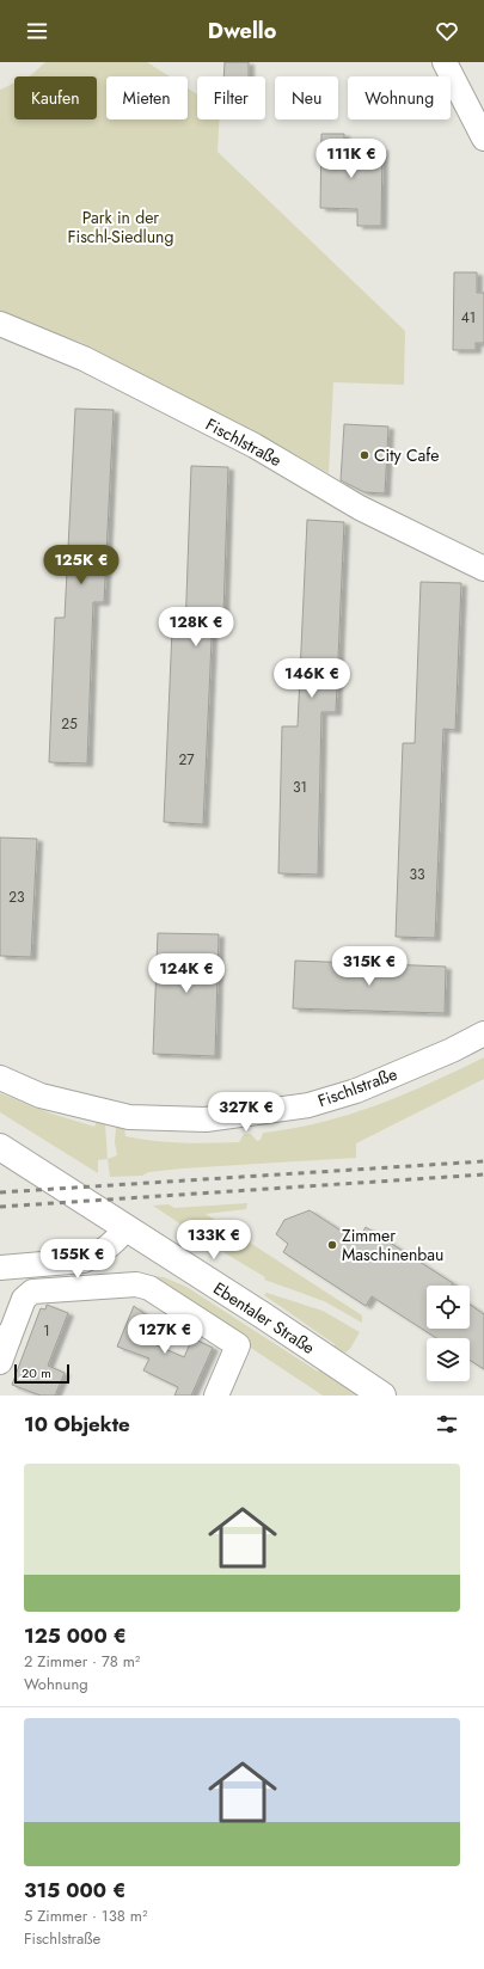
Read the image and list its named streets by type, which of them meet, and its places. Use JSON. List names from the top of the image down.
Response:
{
  "streets": {
    "main road": ["Ebentaler Straße"],
    "street": ["Fischlstraße"]
  },
  "parks": ["Park in der Fischl-Siedlung"],
  "places": ["City Cafe", "Zimmer Maschinenbau"],
  "house_numbers": [
    "41",
    "25",
    "27",
    "31",
    "33",
    "23",
    "1"
  ],
  "scale_bar": "20 m",
  "page": {
    "header": "Dwello",
    "chip": [
      "Kaufen",
      "Mieten",
      "Filter",
      "Neu",
      "Wohnung"
    ],
    "price": [
      "111K €",
      "125K €",
      "128K €",
      "146K €",
      "315K €",
      "124K €",
      "327K €",
      "133K €",
      "155K €",
      "127K €"
    ],
    "scale": "20 m",
    "heading": "10 Objekte",
    "list": [
      {
        "name": "125 000 €",
        "note": "2 Zimmer · 78 m² · Wohnung"
      },
      {
        "name": "315 000 €",
        "note": "5 Zimmer · 138 m² · Fischlstraße"
      }
    ]
  }
}
